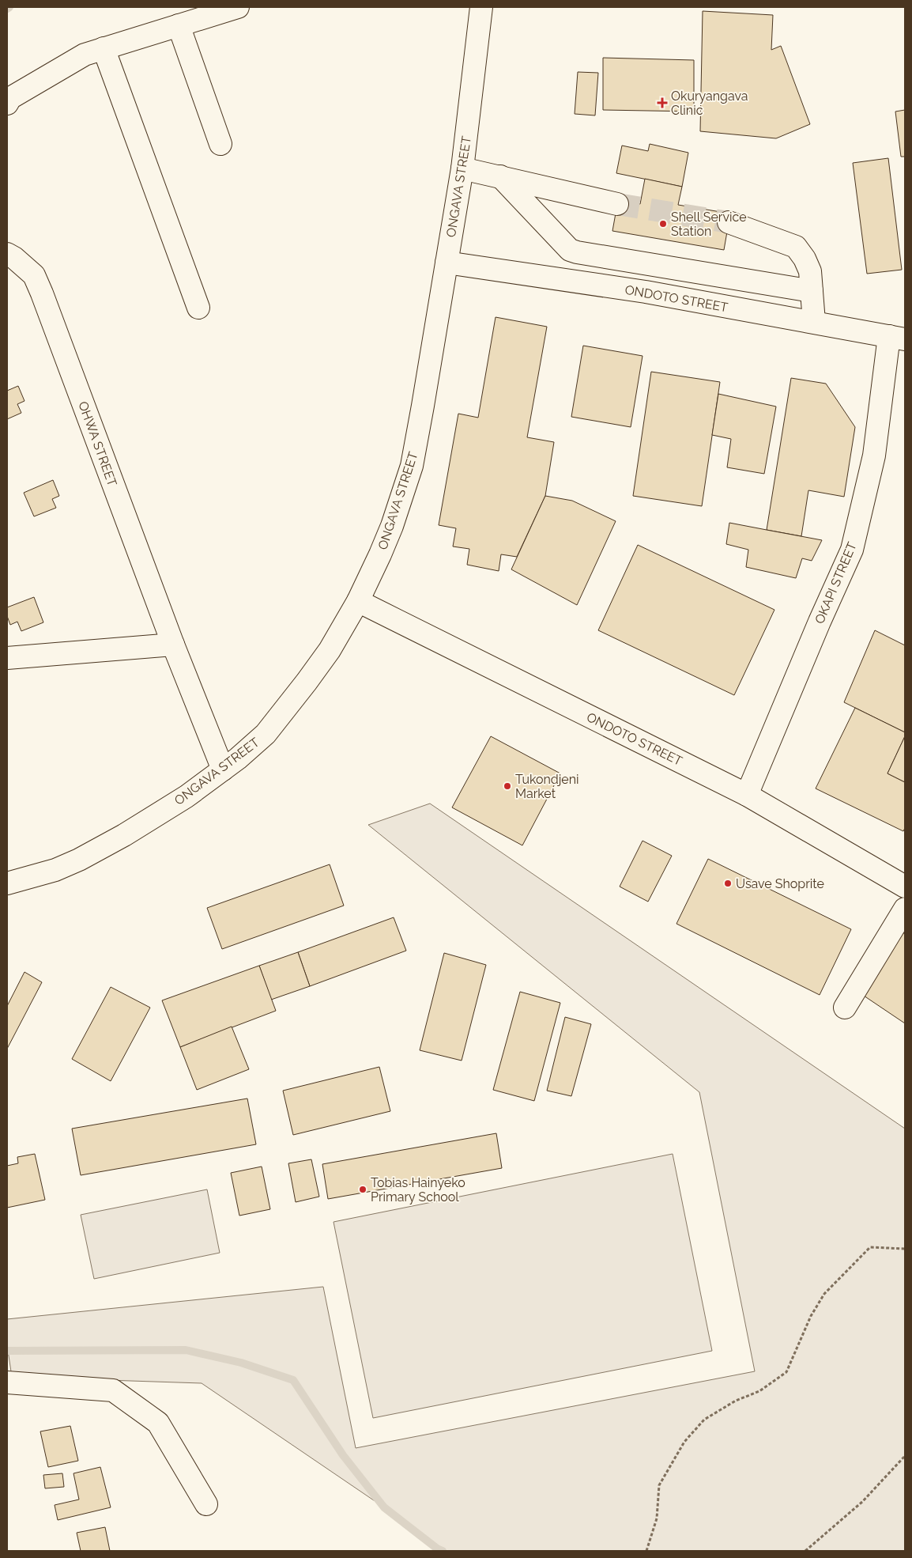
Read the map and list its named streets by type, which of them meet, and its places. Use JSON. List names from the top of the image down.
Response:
{
  "streets": {
    "street": [
      "ONGAVA STREET",
      "ONDOTO STREET",
      "OHWA STREET",
      "OKAPI STREET"
    ]
  },
  "crossings": [
    ["ONGAVA STREET", "ONDOTO STREET"],
    ["ONGAVA STREET", "OHWA STREET"],
    ["ONDOTO STREET", "OKAPI STREET"]
  ],
  "places": {
    "health": ["Okuryangava Clinic"],
    "other": [
      "Shell Service Station",
      "Tukondjeni Market",
      "Usave Shoprite",
      "Tobias Hainyeko Primary School"
    ]
  }
}
